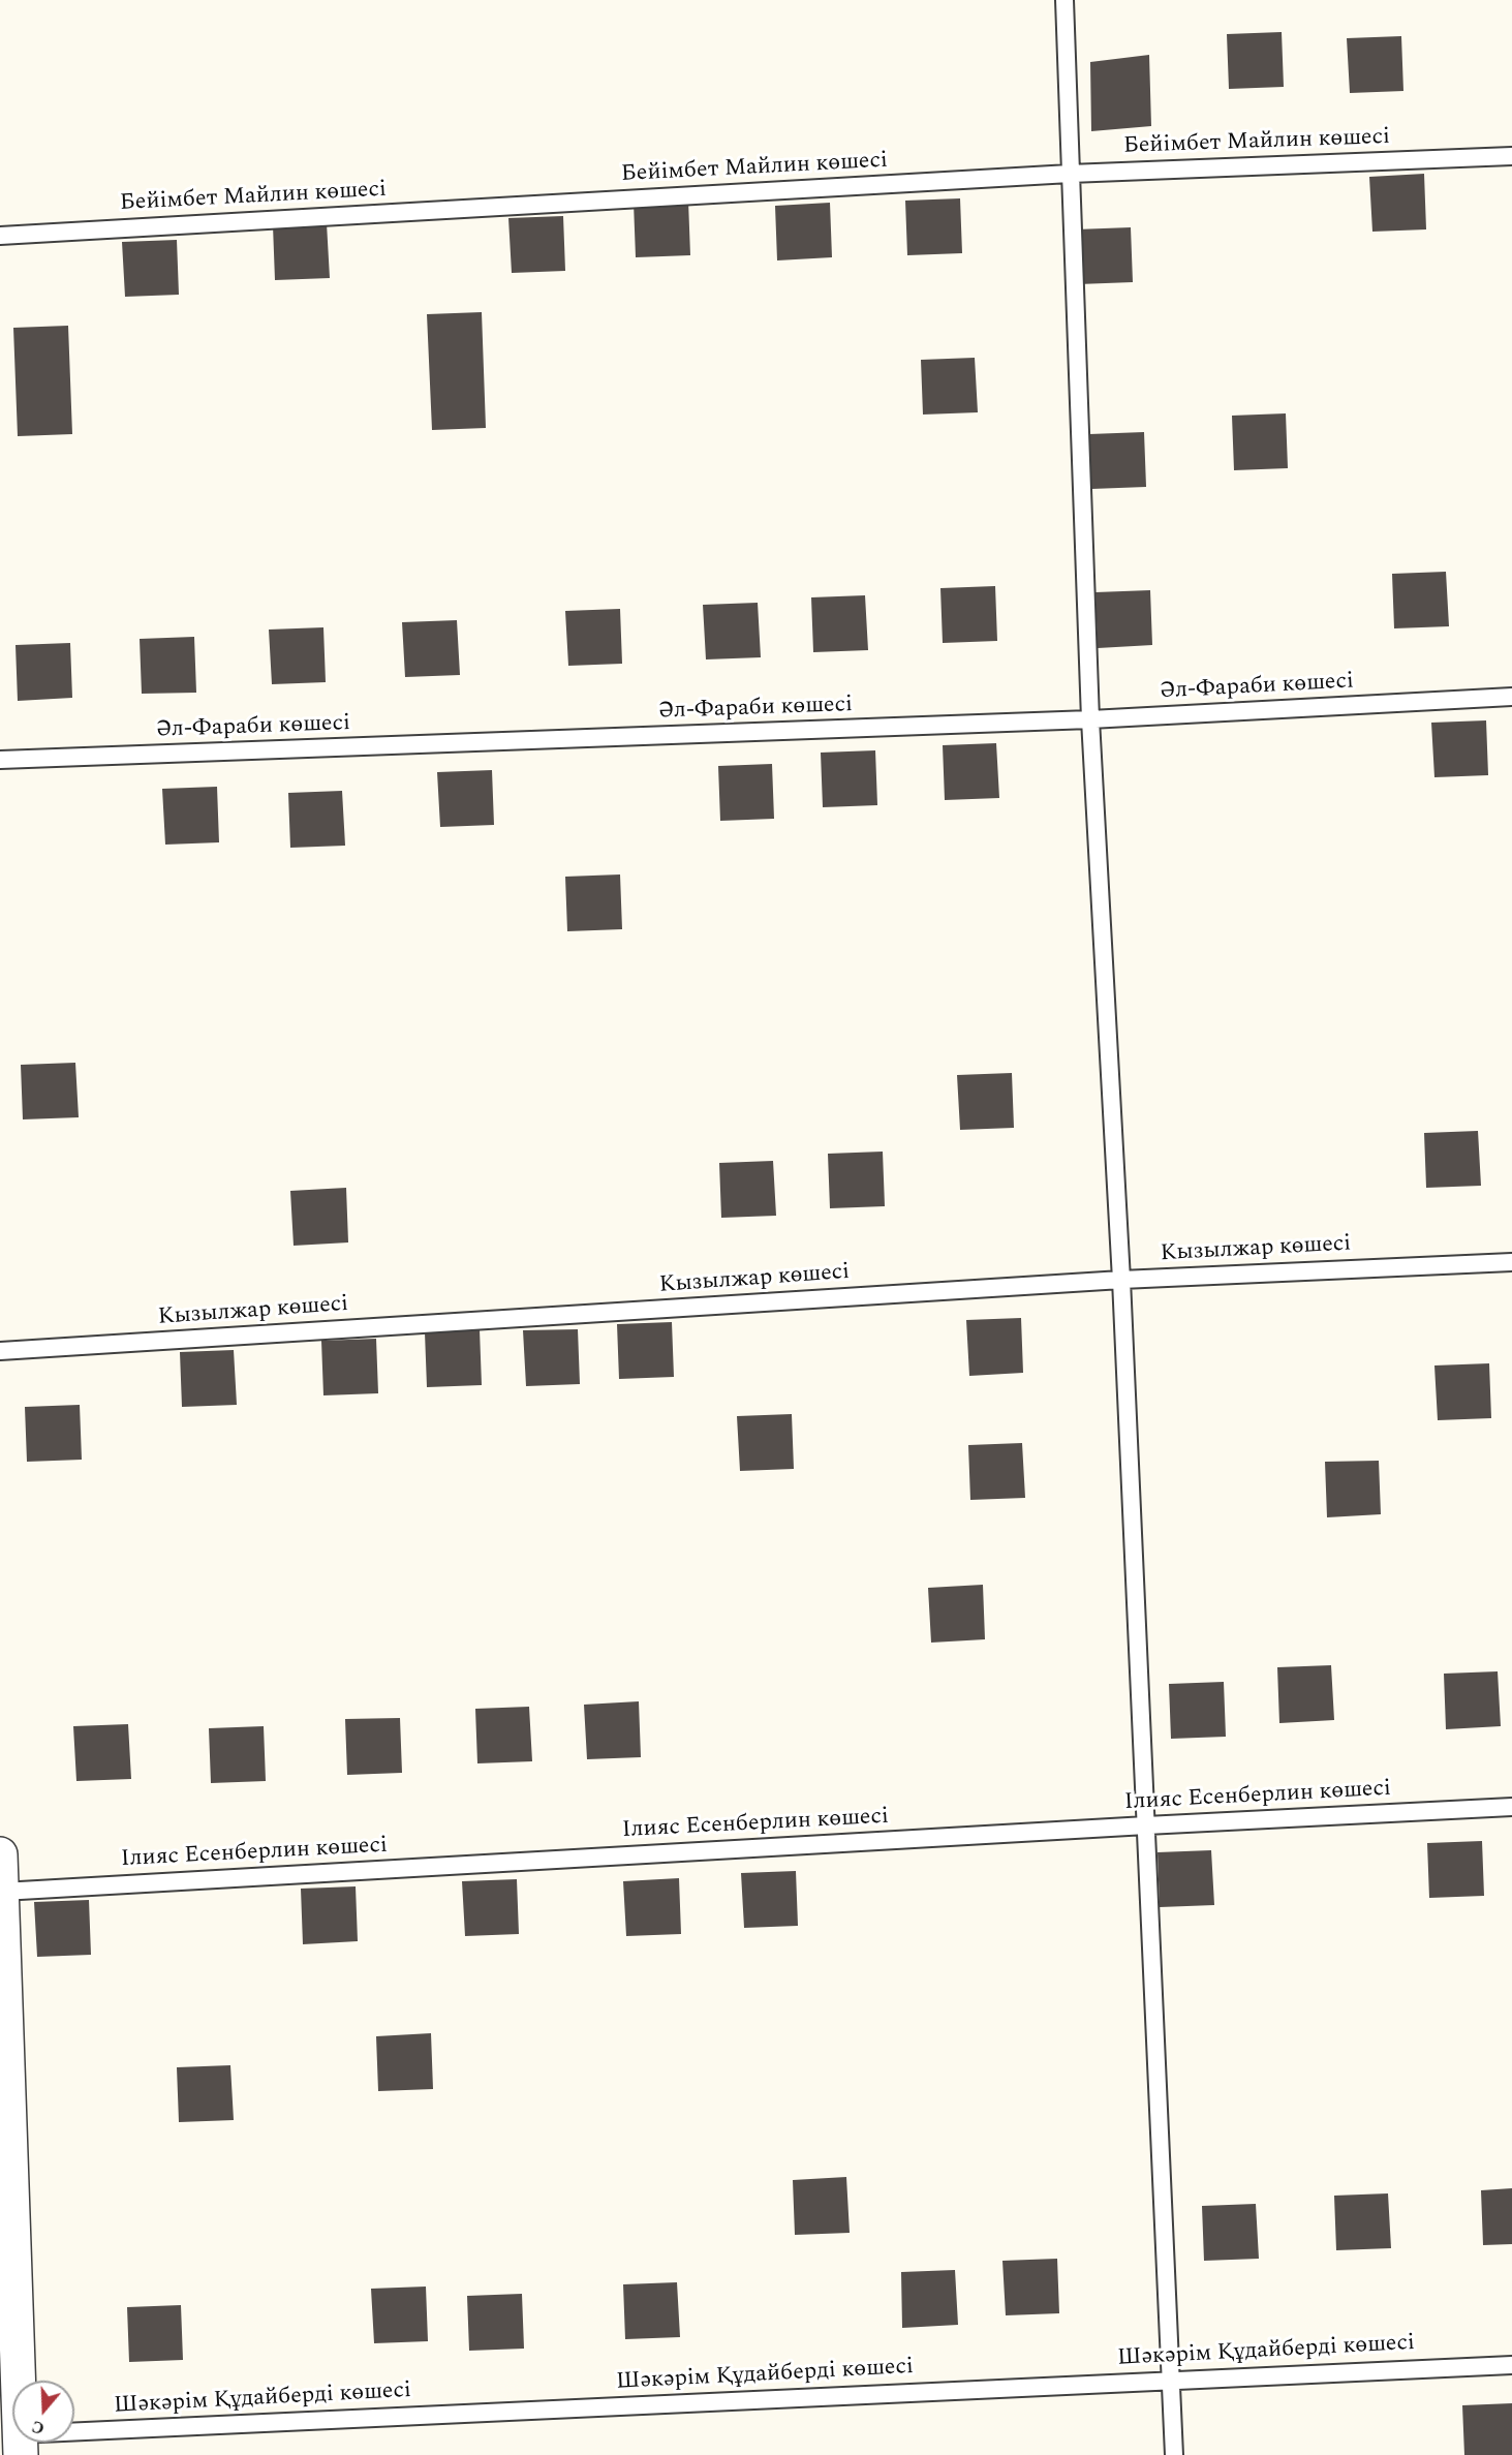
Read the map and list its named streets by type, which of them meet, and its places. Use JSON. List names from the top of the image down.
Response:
{
  "streets": {
    "lane": [
      "Бейімбет Майлин көшесі",
      "Әл-Фараби көшесі",
      "Кызылжар көшесі",
      "Ілияс Есенберлин көшесі",
      "Шәкәрім Құдайберді көшесі"
    ]
  },
  "north": "bottom"
}
